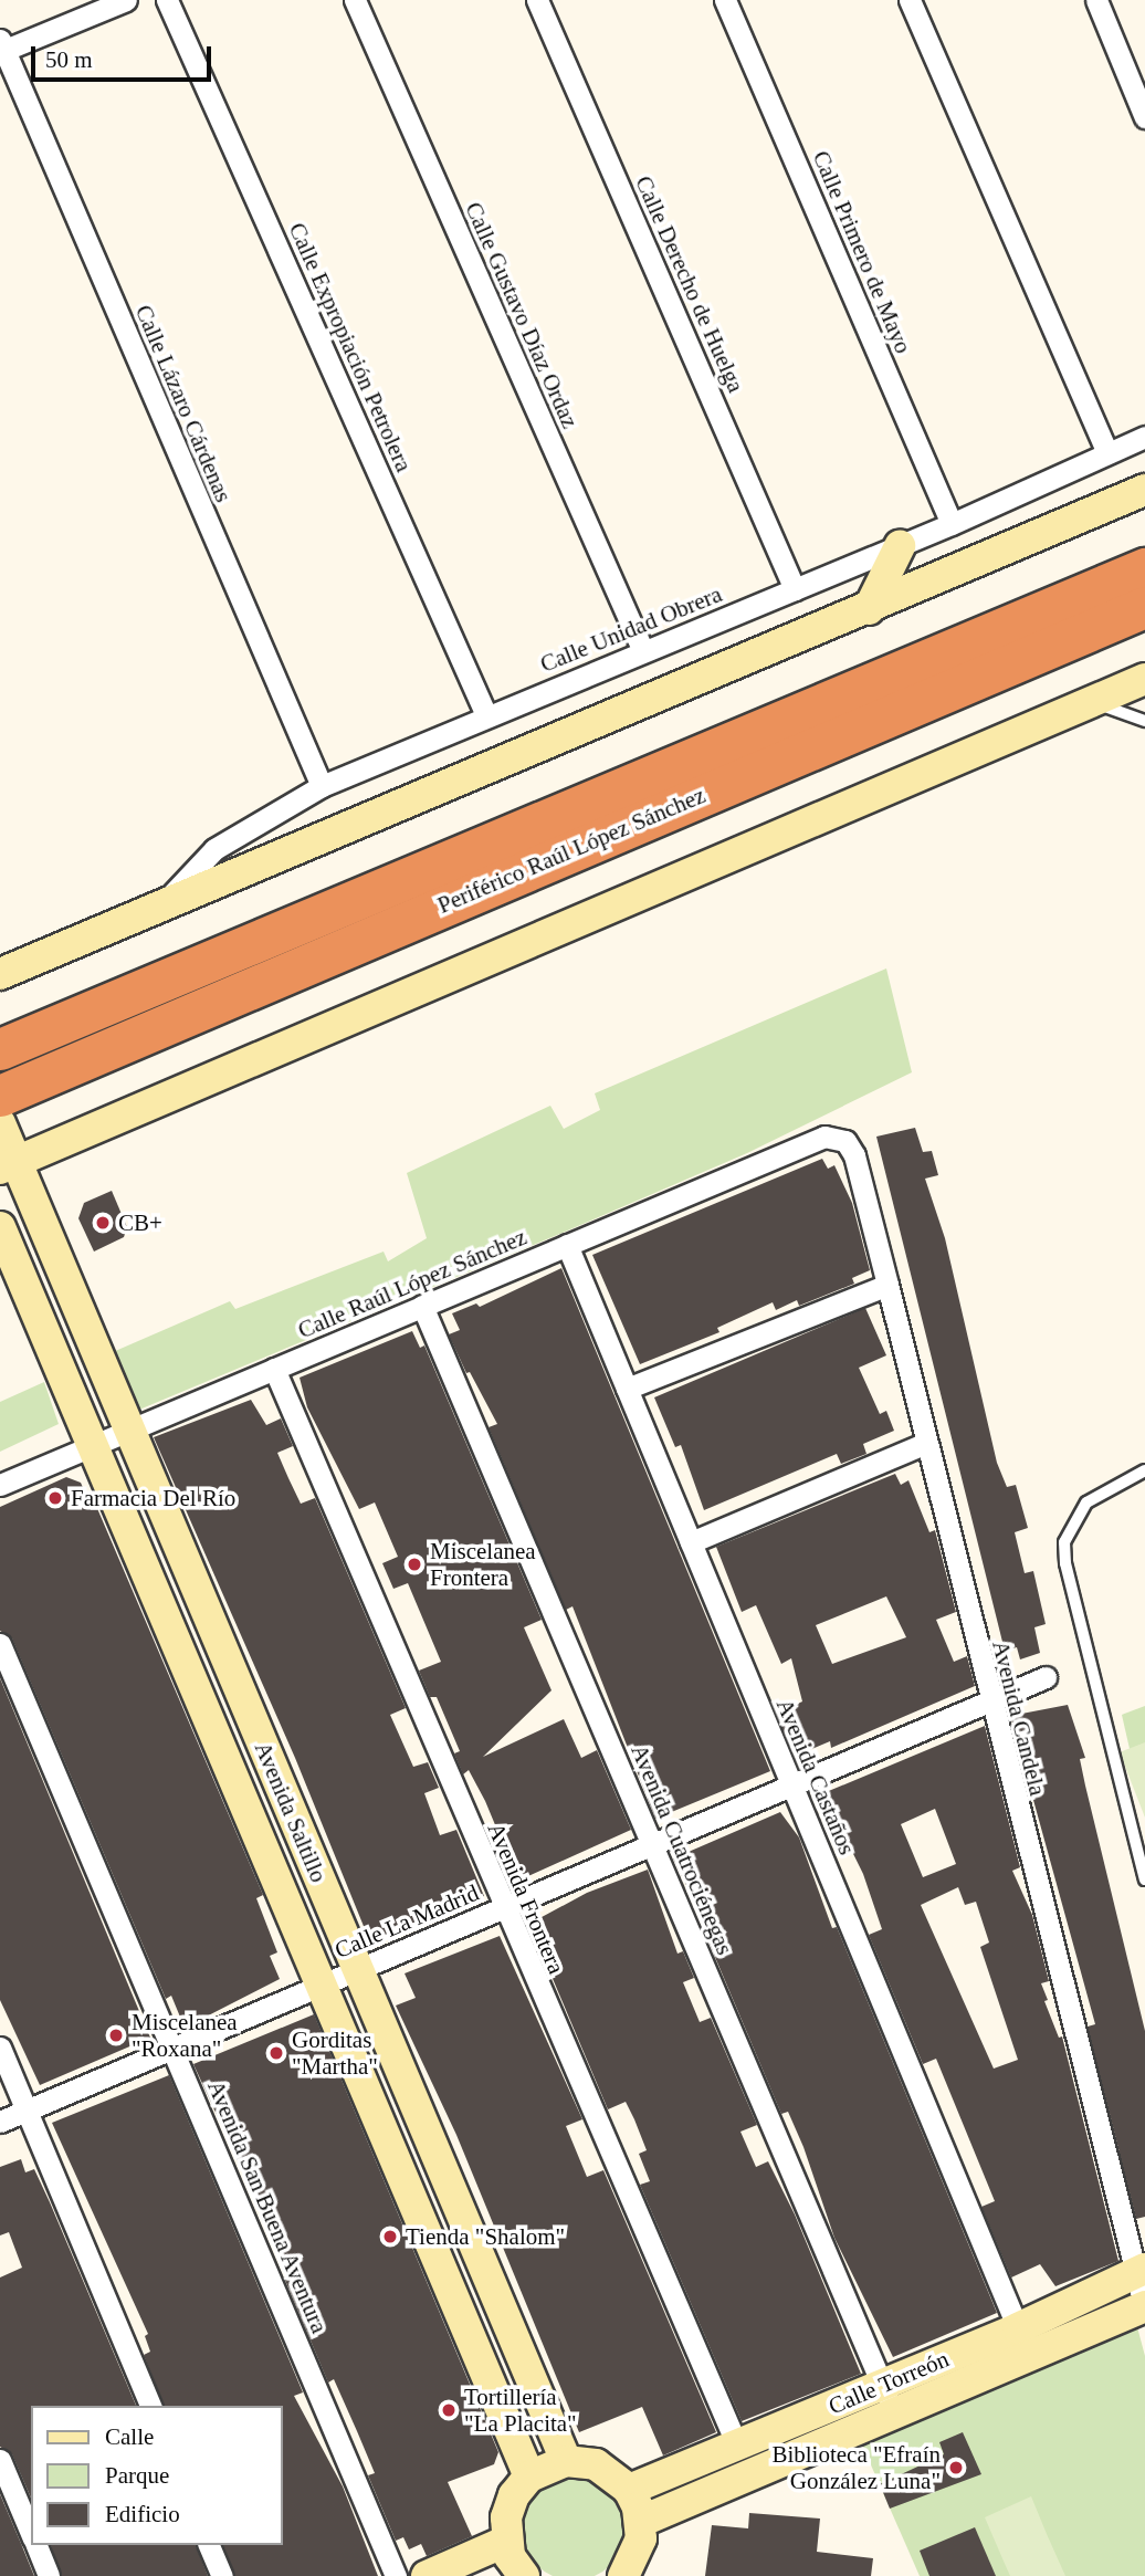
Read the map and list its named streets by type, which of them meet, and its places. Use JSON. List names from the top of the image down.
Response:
{
  "streets": {
    "highway": ["Periférico Raúl López Sánchez"],
    "street": [
      "Calle Primero de Mayo",
      "Calle Derecho de Huelga",
      "Calle Gustavo Díaz Ordaz",
      "Calle Expropiación Petrolera",
      "Calle Lázaro Cárdenas",
      "Calle Unidad Obrera",
      "Calle Raúl López Sánchez",
      "Avenida Candela",
      "Avenida Castaños",
      "Avenida Saltillo",
      "Avenida Cuatrociénegas",
      "Avenida Frontera",
      "Calle La Madrid",
      "Avenida San Buena Aventura",
      "Calle Torreón"
    ]
  },
  "crossings": [
    ["Calle Primero de Mayo", "Calle Unidad Obrera"],
    ["Calle Derecho de Huelga", "Calle Unidad Obrera"],
    ["Calle Gustavo Díaz Ordaz", "Calle Unidad Obrera"],
    ["Calle Expropiación Petrolera", "Calle Unidad Obrera"],
    ["Calle Lázaro Cárdenas", "Calle Unidad Obrera"],
    ["Calle Raúl López Sánchez", "Avenida Candela"],
    ["Calle Raúl López Sánchez", "Avenida Castaños"],
    ["Calle Raúl López Sánchez", "Avenida Saltillo"],
    ["Calle Raúl López Sánchez", "Avenida Cuatrociénegas"],
    ["Calle Raúl López Sánchez", "Avenida Frontera"],
    ["Avenida Candela", "Calle La Madrid"],
    ["Avenida Candela", "Calle Torreón"],
    ["Avenida Castaños", "Calle La Madrid"],
    ["Avenida Castaños", "Calle Torreón"],
    ["Avenida Saltillo", "Calle La Madrid"],
    ["Avenida Cuatrociénegas", "Calle La Madrid"],
    ["Avenida Cuatrociénegas", "Calle Torreón"],
    ["Avenida Frontera", "Calle La Madrid"],
    ["Avenida Frontera", "Calle Torreón"],
    ["Calle La Madrid", "Avenida San Buena Aventura"]
  ],
  "places": [
    "CB+",
    "Farmacia Del Río",
    "Miscelanea Frontera",
    "Miscelanea \"Roxana\"",
    "Gorditas \"Martha\"",
    "Tienda \"Shalom\"",
    "Tortillería \"La Placita\"",
    "Biblioteca \"Efraín González Luna\""
  ],
  "legend": ["Calle", "Parque", "Edificio"],
  "scale_bar": "50 m"
}
